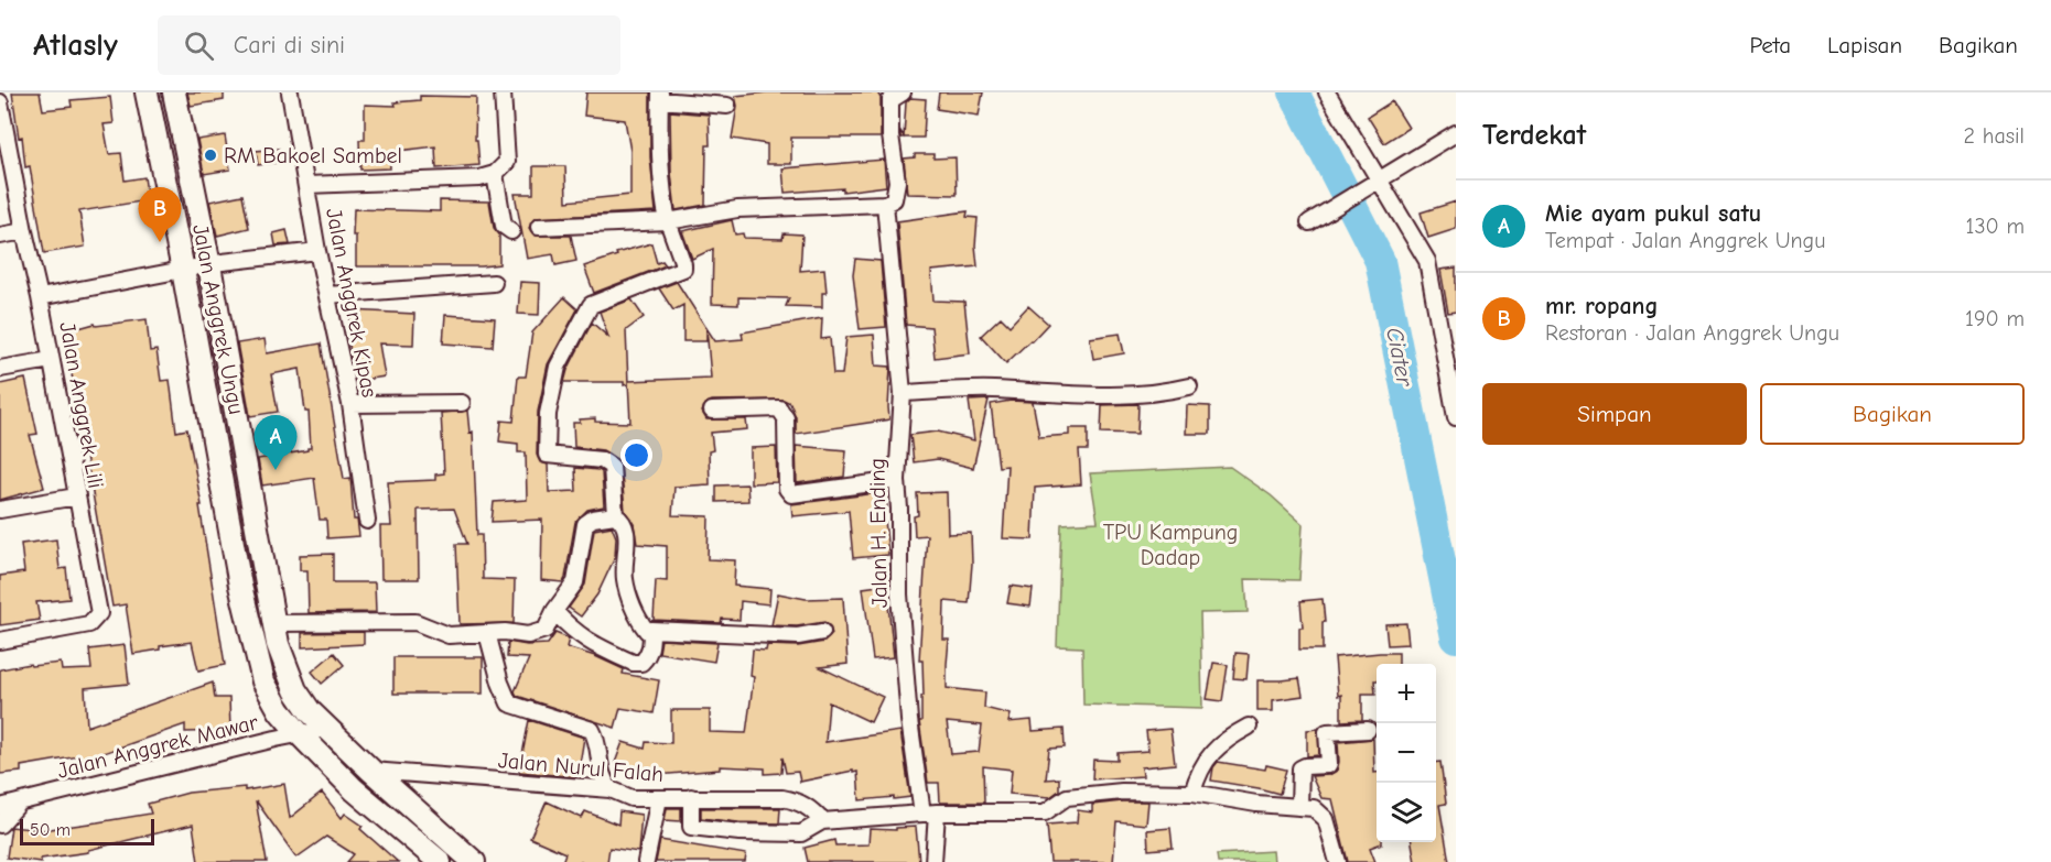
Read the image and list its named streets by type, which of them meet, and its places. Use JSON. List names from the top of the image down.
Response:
{
  "streets": {
    "street": [
      "Jalan Anggrek Kipas",
      "Jalan Anggrek Ungu",
      "Jalan Anggrek Lili",
      "Jalan H. Ending",
      "Jalan Anggrek Mawar",
      "Jalan Nurul Falah"
    ]
  },
  "crossings": [
    ["Jalan Anggrek Ungu", "Jalan Anggrek Mawar"],
    ["Jalan Anggrek Ungu", "Jalan Nurul Falah"]
  ],
  "water": ["Ciater"],
  "parks": ["TPU Kampung Dadap"],
  "places": ["RM Bakoel Sambel"],
  "scale_bar": "50 m",
  "page": {
    "header": "Atlasly",
    "search": "Cari di sini",
    "nav": ["Peta", "Lapisan", "Bagikan"],
    "heading": ["Terdekat", "2 hasil"],
    "list": [
      {
        "mark": "A",
        "name": "Mie ayam pukul satu",
        "note": "Tempat · Jalan Anggrek Ungu",
        "value": "130 m"
      },
      {
        "mark": "B",
        "name": "mr. ropang",
        "note": "Restoran · Jalan Anggrek Ungu",
        "value": "190 m"
      }
    ],
    "pins": ["B", "A"],
    "buttons": ["Simpan", "Bagikan"],
    "map_buttons": ["+", "−"],
    "scale": "50 m"
  }
}
